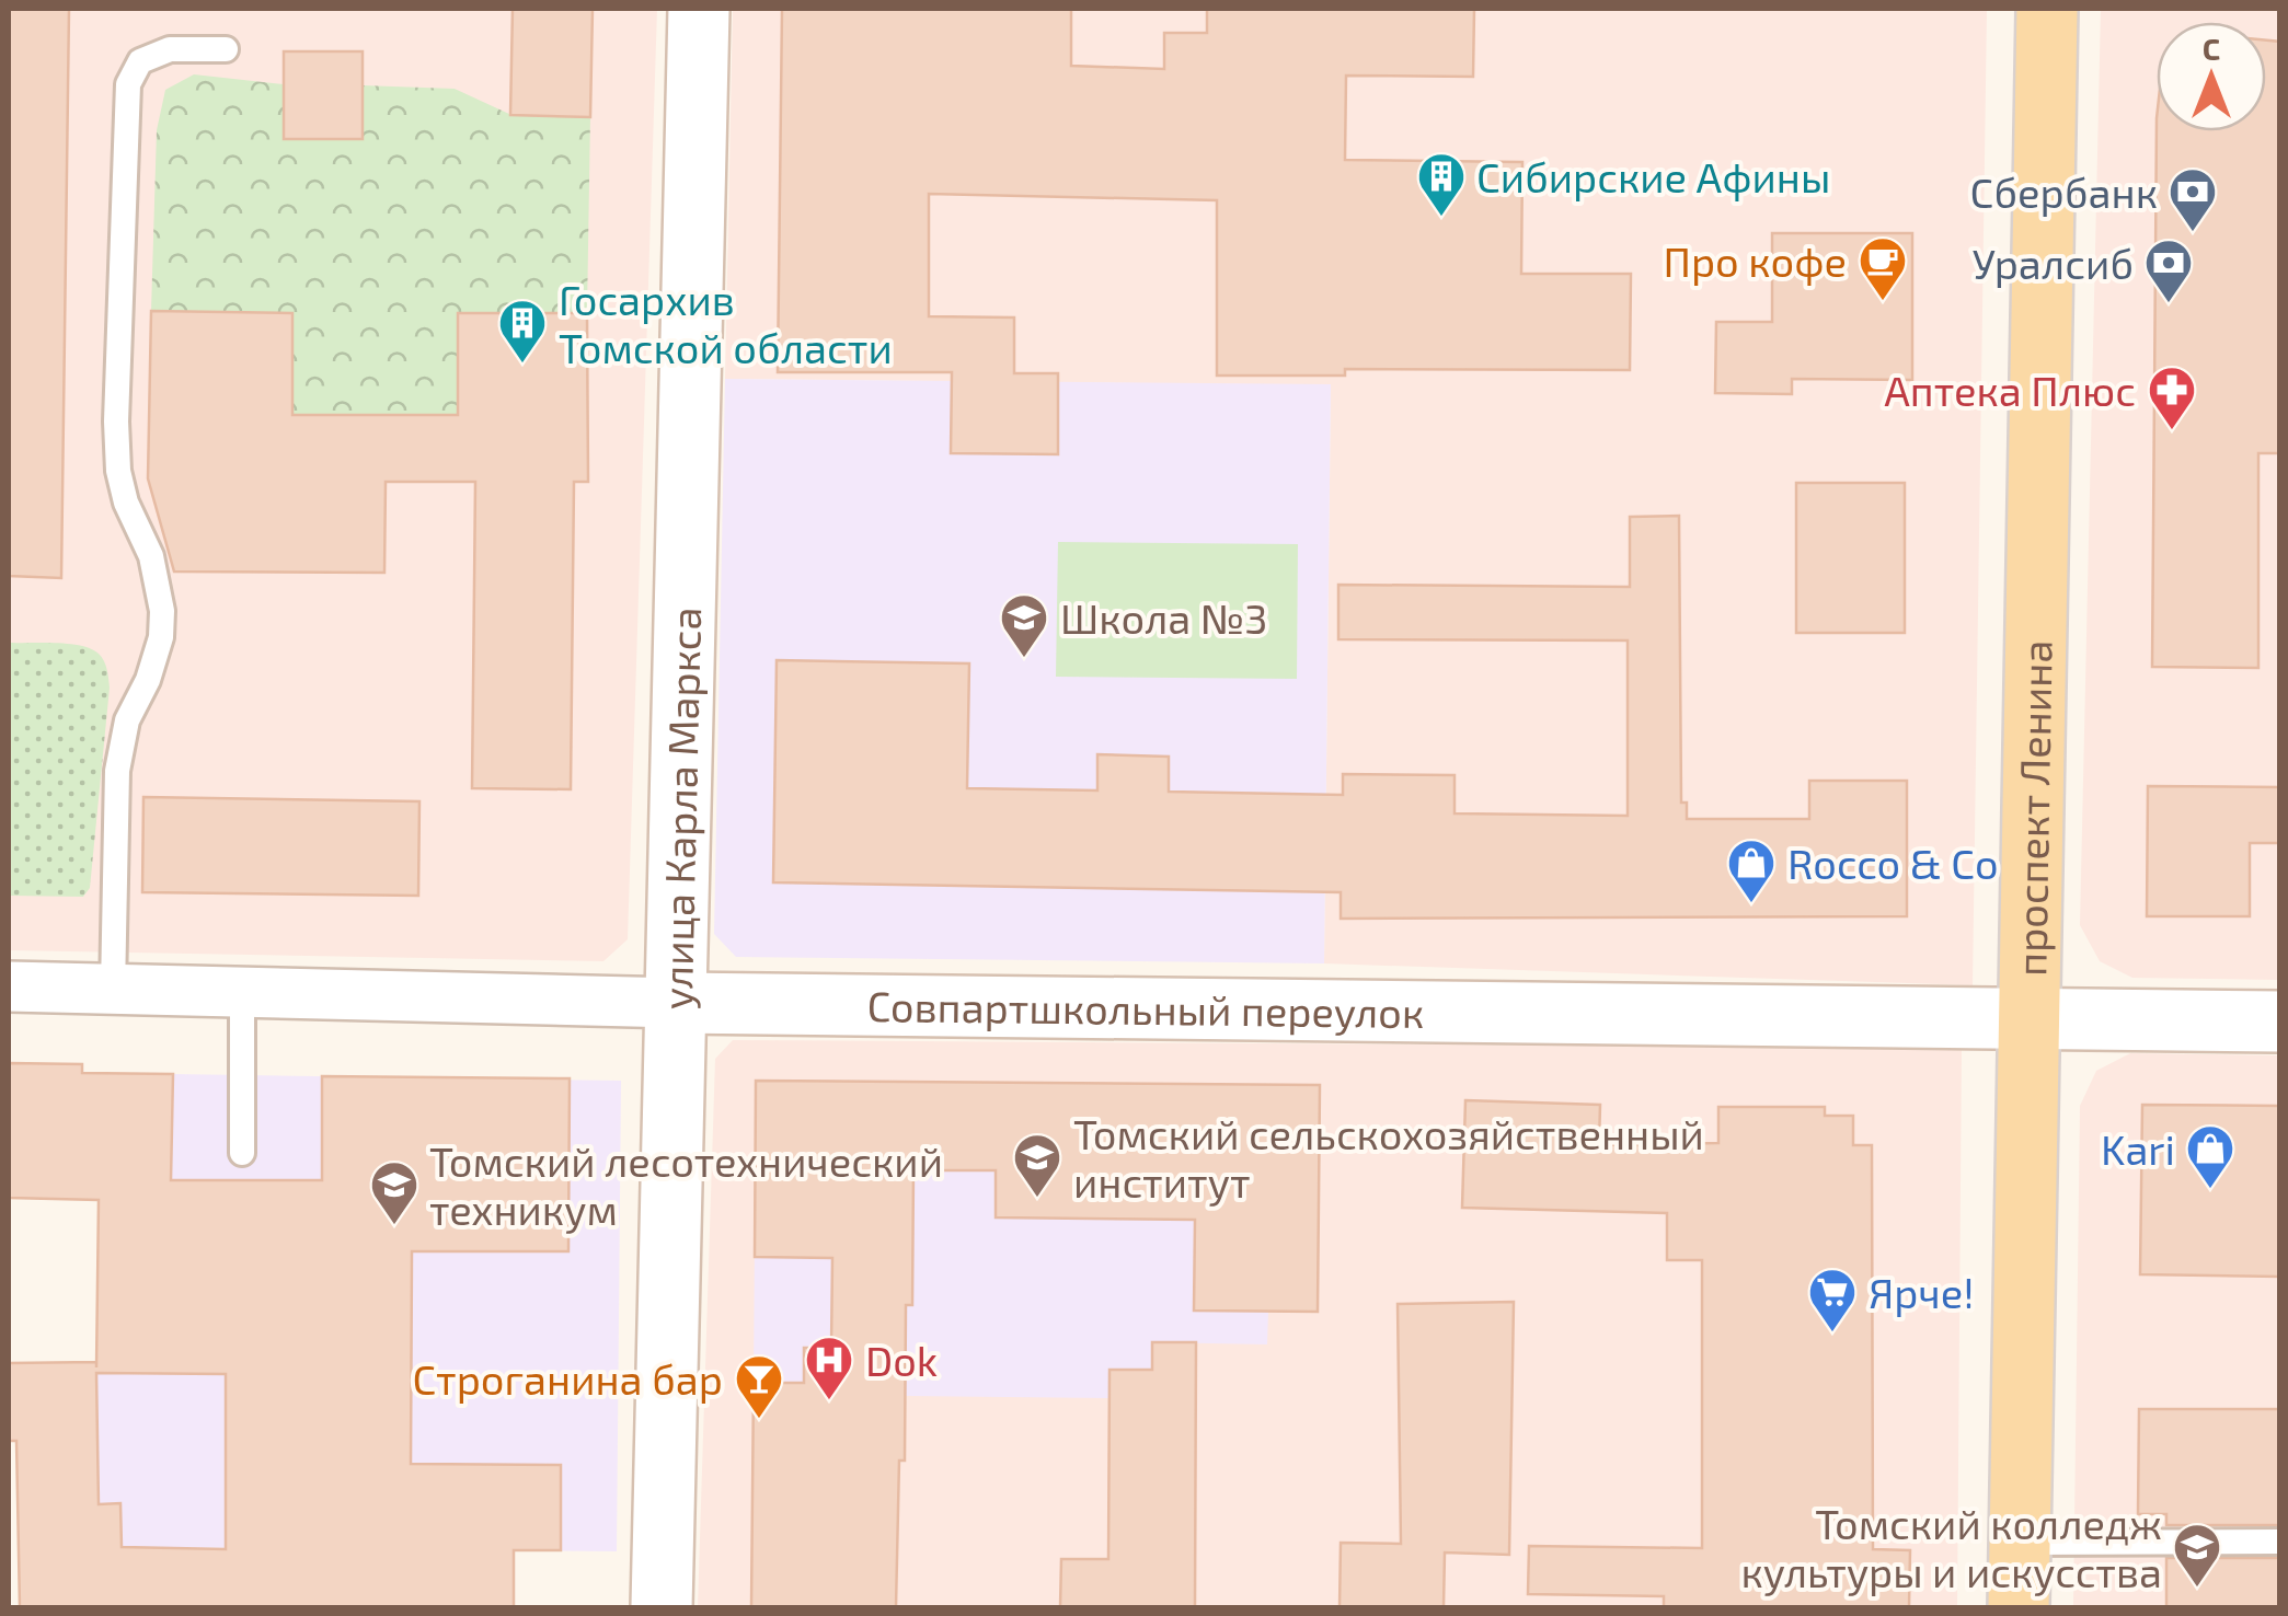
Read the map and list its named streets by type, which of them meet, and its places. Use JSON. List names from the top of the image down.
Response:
{
  "streets": {
    "main road": ["проспект Ленина"],
    "street": ["улица Карла Маркса", "Совпартшкольный переулок"]
  },
  "crossings": [
    ["улица Карла Маркса", "Совпартшкольный переулок"],
    ["проспект Ленина", "Совпартшкольный переулок"]
  ],
  "places": {
    "building": ["Сибирские Афины", "Госархив Томской области"],
    "bank": ["Сбербанк", "Уралсиб"],
    "cafe": ["Про кофе"],
    "pharmacy": ["Аптека Плюс"],
    "school or university": [
      "Школа №3",
      "Томский сельскохозяйственный институт",
      "Томский лесотехнический техникум",
      "Томский колледж культуры и искусства"
    ],
    "shop": ["Rocco & Co", "Kari"],
    "supermarket": ["Ярче!"],
    "hospital": ["Dok"],
    "bar": ["Строганина бар"]
  },
  "north": "top"
}
